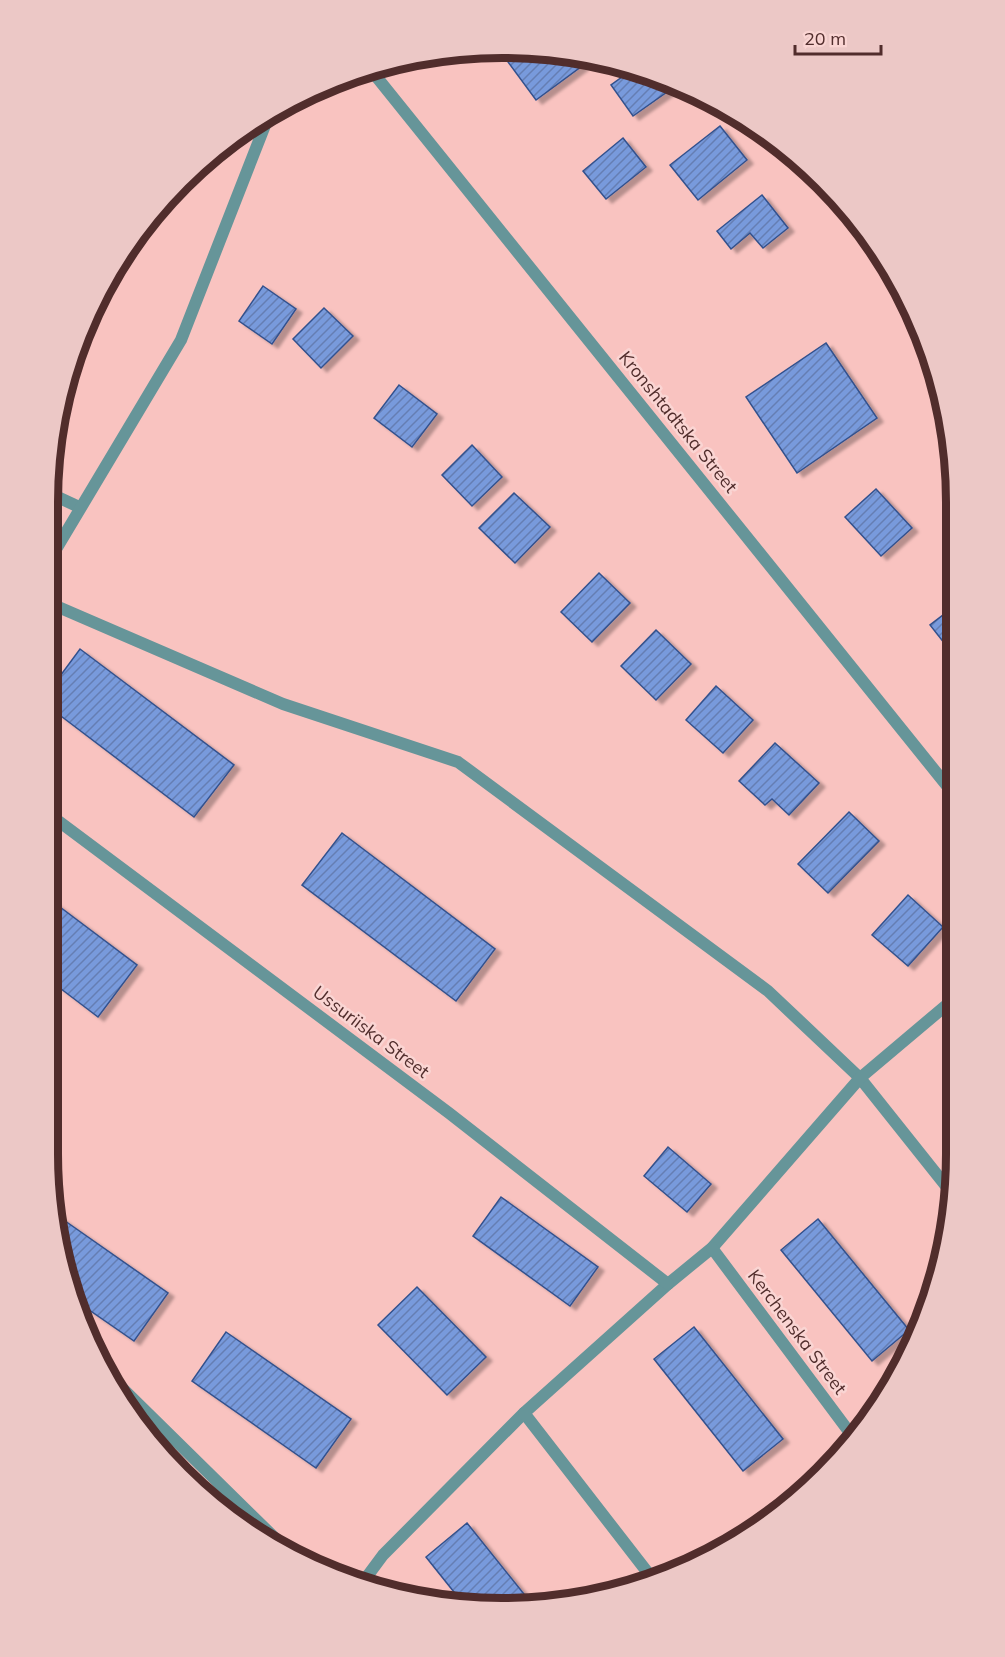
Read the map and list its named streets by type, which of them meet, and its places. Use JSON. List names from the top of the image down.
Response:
{
  "streets": {
    "street": ["Kronshtadtska Street", "Ussuriiska Street", "Kerchenska Street"]
  },
  "scale_bar": "20 m"
}
